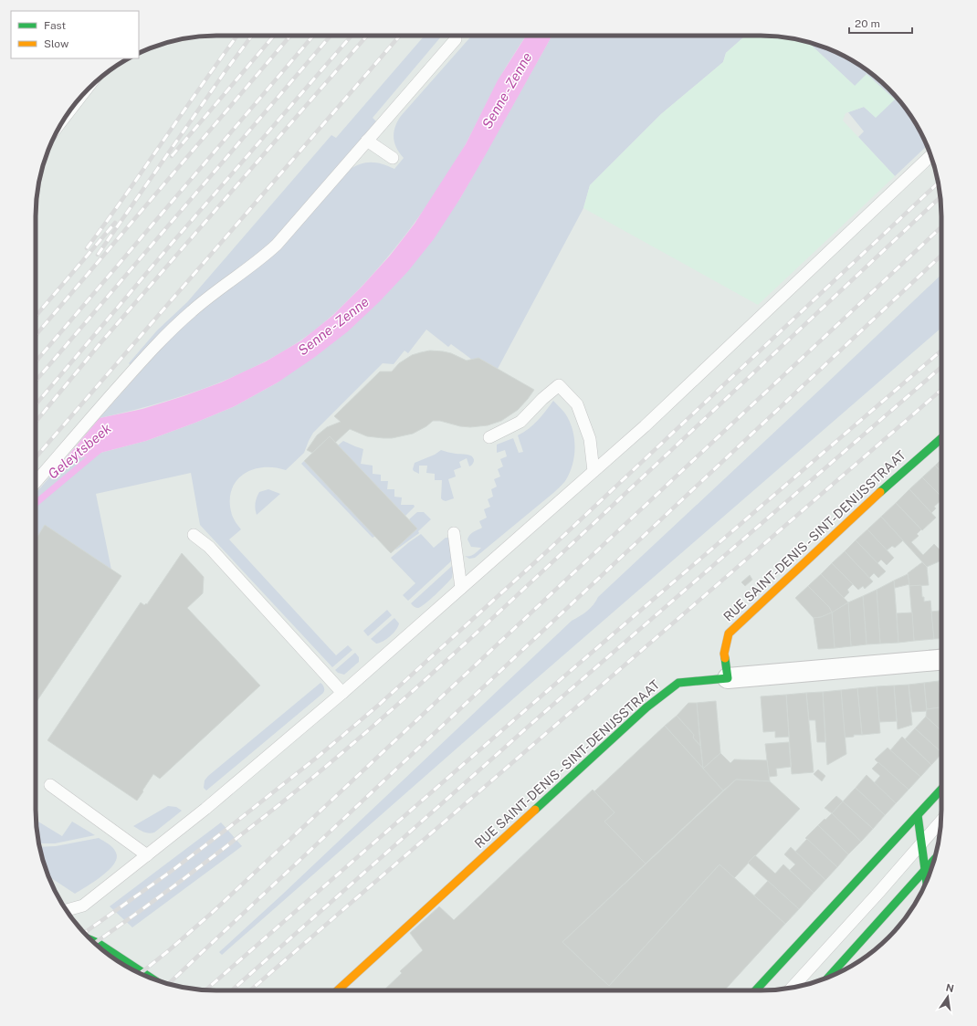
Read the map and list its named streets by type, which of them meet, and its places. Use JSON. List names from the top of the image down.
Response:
{
  "streets": {
    "street": ["RUE SAINT-DENIS - SINT-DENIJSSTRAAT"]
  },
  "water": ["Senne - Zenne", "Geleytsbeek"],
  "legend": ["Fast", "Slow"],
  "scale_bar": "20 m",
  "north": "top"
}
